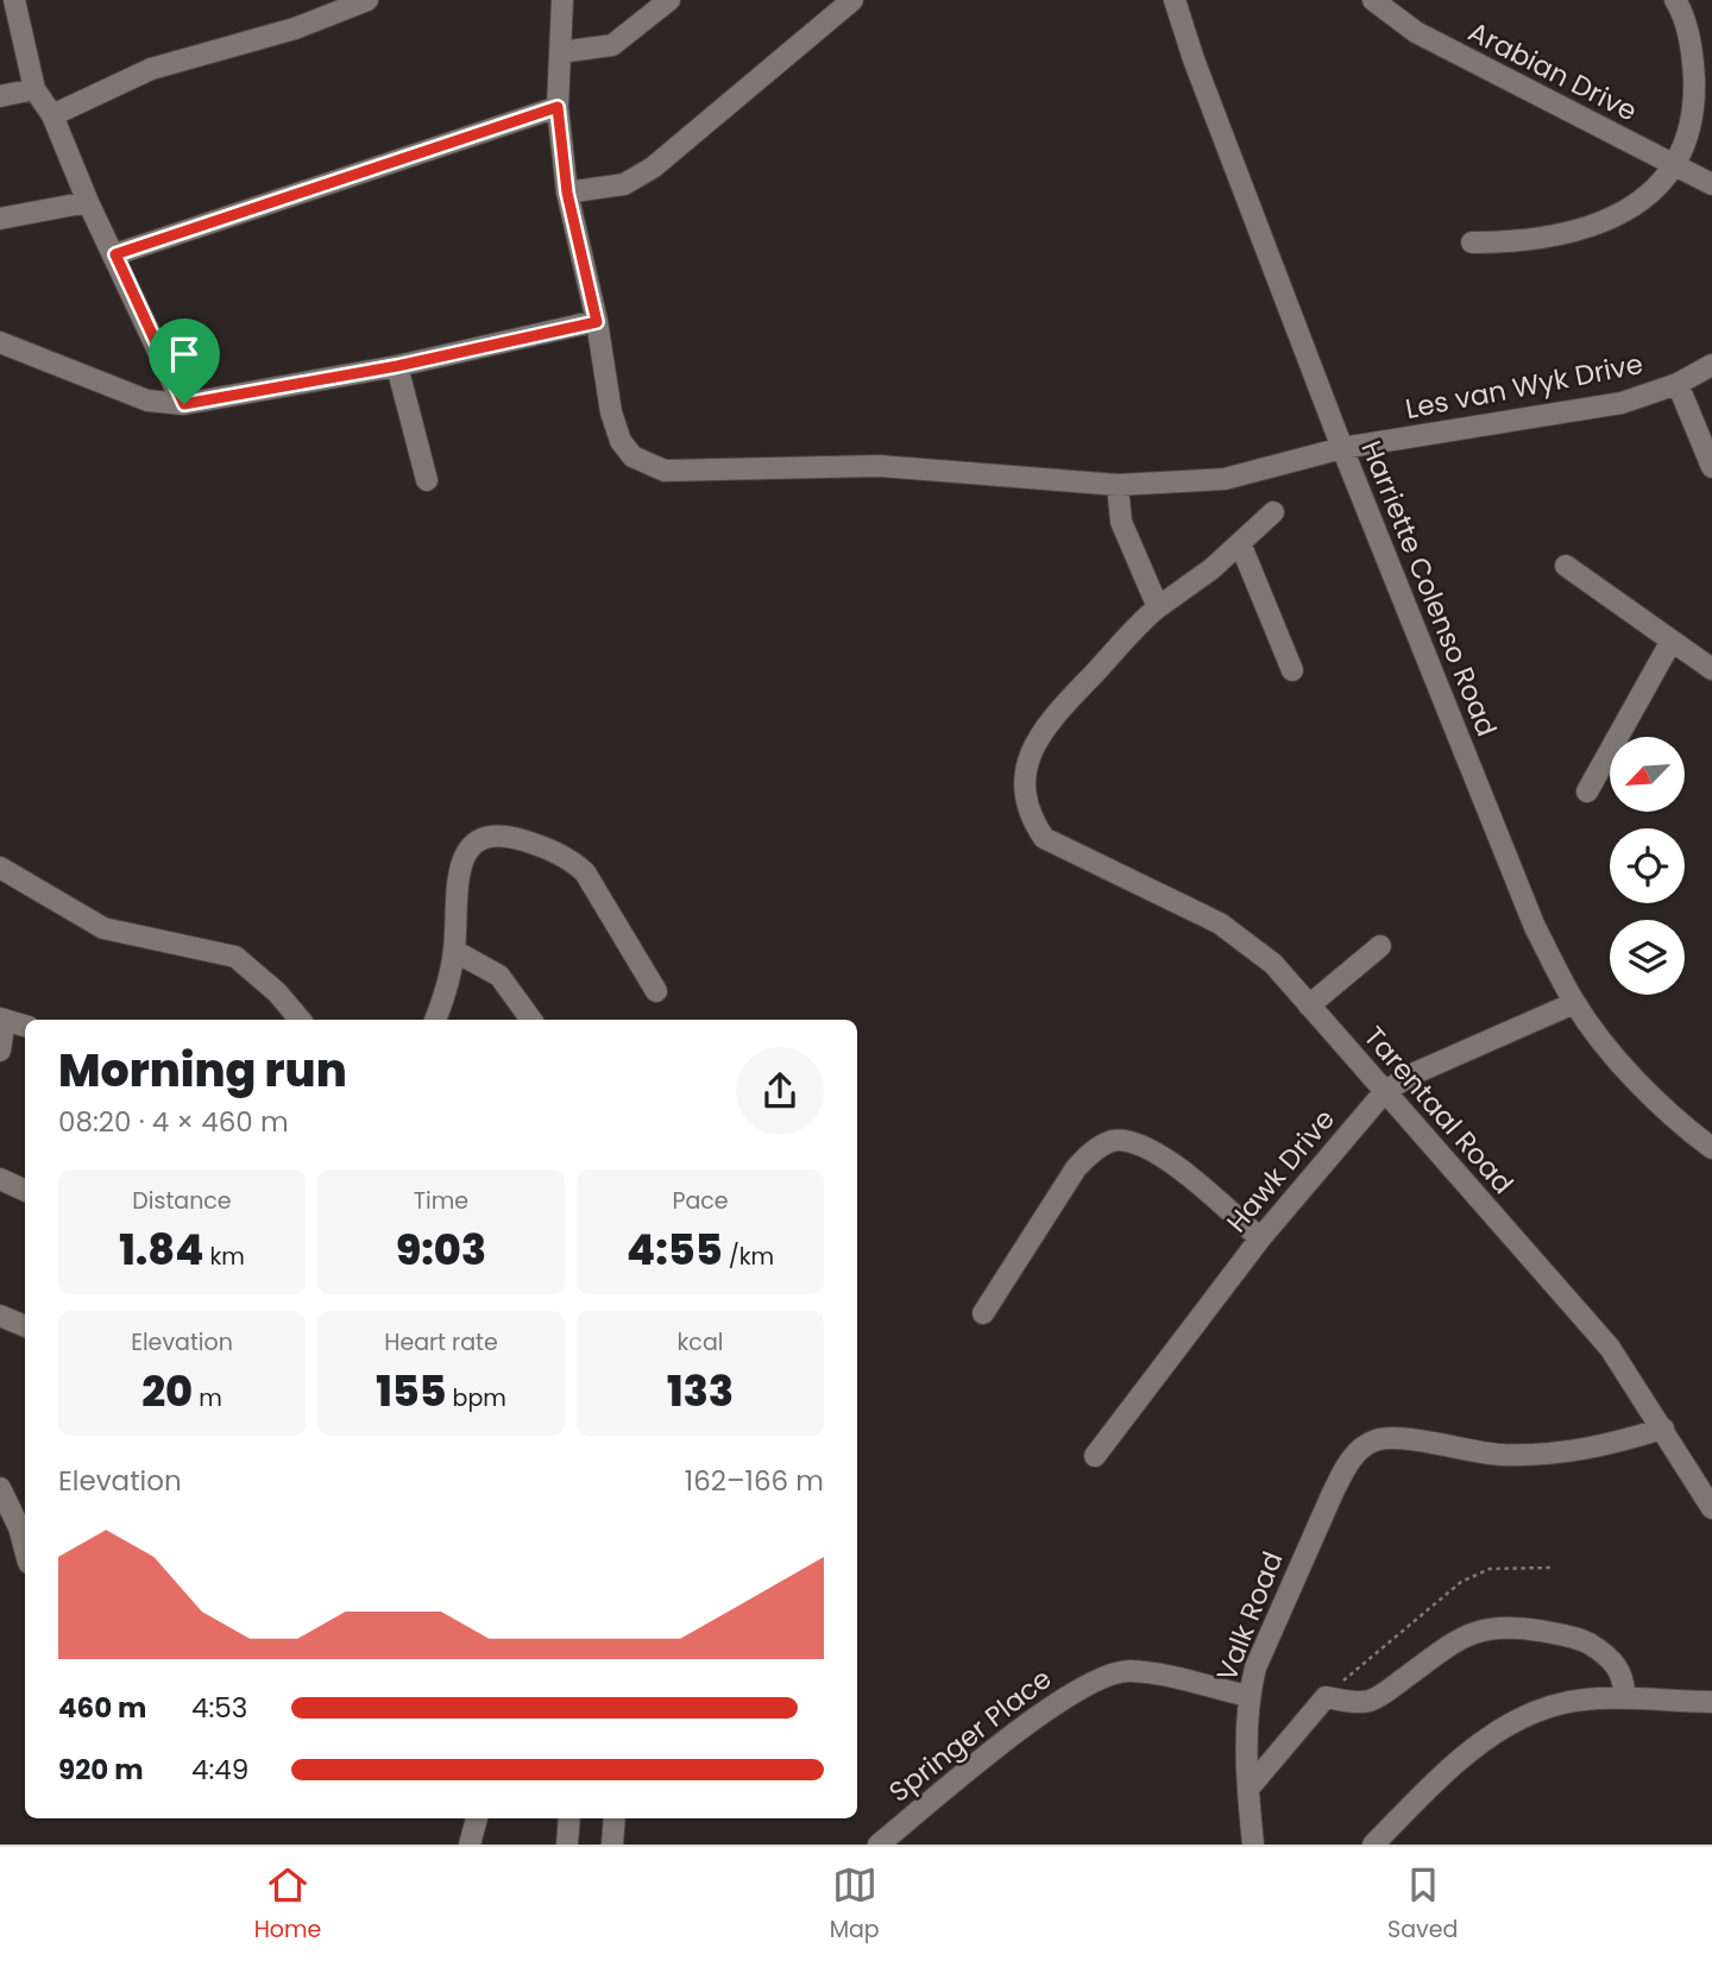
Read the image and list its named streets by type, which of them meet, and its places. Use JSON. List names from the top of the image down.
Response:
{
  "streets": {
    "street": [
      "Arabian Drive",
      "Les van Wyk Drive",
      "Harriette Colenso Road",
      "Tarentaal Road",
      "Hawk Drive",
      "Valk Road",
      "Springer Place"
    ]
  },
  "crossings": [
    ["Les van Wyk Drive", "Harriette Colenso Road"],
    ["Harriette Colenso Road", "Hawk Drive"],
    ["Tarentaal Road", "Hawk Drive"],
    ["Tarentaal Road", "Valk Road"],
    ["Valk Road", "Springer Place"]
  ],
  "north": "bottom left",
  "page": {
    "heading": ["Morning run", "08:20 · 4 × 460 m"],
    "stats": [
      ["Distance", "1.84 km"],
      ["Time", "9:03"],
      ["Pace", "4:55 /km"],
      ["Elevation", "20 m"],
      ["Heart rate", "155 bpm"],
      ["kcal", "133"]
    ],
    "chart": ["Elevation", "162–166 m"],
    "list": [
      {
        "name": "460 m",
        "note": "4:53"
      },
      {
        "name": "920 m",
        "note": "4:49"
      }
    ],
    "tabs": ["Home", "Map", "Saved"]
  }
}
